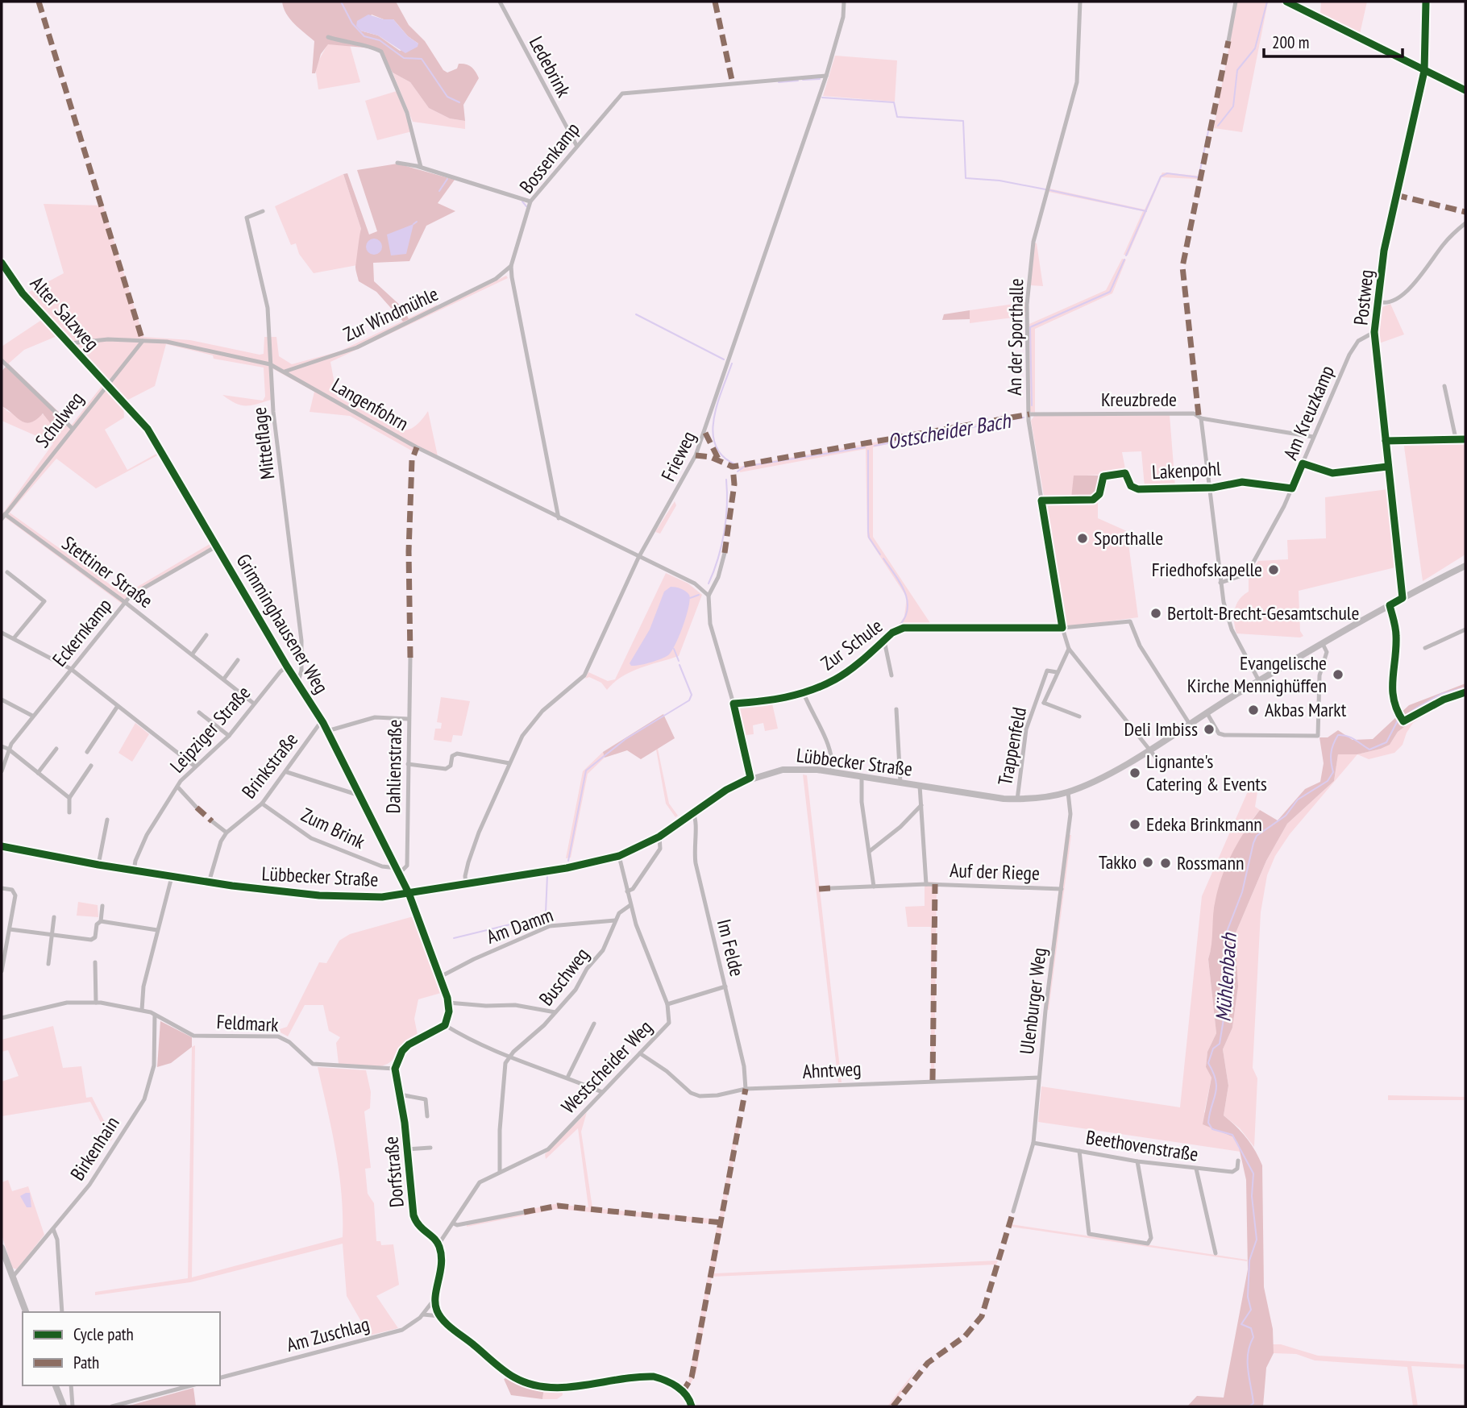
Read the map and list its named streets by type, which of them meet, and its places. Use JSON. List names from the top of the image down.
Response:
{
  "streets": {
    "main road": ["Lübbecker Straße"],
    "street": [
      "Ledebrink",
      "Bossenkamp",
      "Postweg",
      "Alter Salzweg",
      "Zur Windmühle",
      "An der Sporthalle",
      "Kreuzbrede",
      "Langenfohrn",
      "Am Kreuzkamp",
      "Schulweg",
      "Mittelflage",
      "Frieweg",
      "Lakenpohl",
      "Stettiner Straße",
      "Grimminghausener Weg",
      "Eckernkamp",
      "Zur Schule",
      "Leipziger Straße",
      "Trappenfeld",
      "Brinkstraße",
      "Dahlienstraße",
      "Zum Brink",
      "Auf der Riege",
      "Am Damm",
      "Im Felde",
      "Buschweg",
      "Ulenburger Weg",
      "Feldmark",
      "Westscheider Weg",
      "Ahntweg",
      "Beethovenstraße",
      "Birkenhain",
      "Dorfstraße",
      "Am Zuschlag"
    ]
  },
  "crossings": [
    ["Ledebrink", "Bossenkamp"],
    ["Bossenkamp", "Zur Windmühle"],
    ["Bossenkamp", "Langenfohrn"],
    ["Bossenkamp", "Frieweg"],
    ["Postweg", "Am Kreuzkamp"],
    ["Postweg", "Lübbecker Straße"],
    ["Alter Salzweg", "Langenfohrn"],
    ["Alter Salzweg", "Schulweg"],
    ["Alter Salzweg", "Grimminghausener Weg"],
    ["Zur Windmühle", "Langenfohrn"],
    ["An der Sporthalle", "Kreuzbrede"],
    ["An der Sporthalle", "Lakenpohl"],
    ["An der Sporthalle", "Trappenfeld"],
    ["An der Sporthalle", "Lübbecker Straße"],
    ["Kreuzbrede", "Am Kreuzkamp"],
    ["Langenfohrn", "Schulweg"],
    ["Langenfohrn", "Mittelflage"],
    ["Langenfohrn", "Frieweg"],
    ["Am Kreuzkamp", "Lakenpohl"],
    ["Schulweg", "Stettiner Straße"],
    ["Schulweg", "Grimminghausener Weg"],
    ["Mittelflage", "Grimminghausener Weg"],
    ["Frieweg", "Lübbecker Straße"],
    ["Stettiner Straße", "Eckernkamp"],
    ["Stettiner Straße", "Leipziger Straße"],
    ["Grimminghausener Weg", "Eckernkamp"],
    ["Grimminghausener Weg", "Leipziger Straße"],
    ["Grimminghausener Weg", "Lübbecker Straße"],
    ["Grimminghausener Weg", "Brinkstraße"],
    ["Grimminghausener Weg", "Dahlienstraße"],
    ["Grimminghausener Weg", "Zum Brink"],
    ["Leipziger Straße", "Lübbecker Straße"],
    ["Trappenfeld", "Lübbecker Straße"],
    ["Lübbecker Straße", "Brinkstraße"],
    ["Lübbecker Straße", "Auf der Riege"],
    ["Lübbecker Straße", "Im Felde"],
    ["Lübbecker Straße", "Ulenburger Weg"],
    ["Lübbecker Straße", "Westscheider Weg"],
    ["Brinkstraße", "Zum Brink"],
    ["Auf der Riege", "Ulenburger Weg"],
    ["Am Damm", "Buschweg"],
    ["Im Felde", "Ahntweg"],
    ["Buschweg", "Westscheider Weg"],
    ["Ulenburger Weg", "Ahntweg"],
    ["Ulenburger Weg", "Beethovenstraße"],
    ["Feldmark", "Birkenhain"],
    ["Feldmark", "Dorfstraße"],
    ["Westscheider Weg", "Ahntweg"],
    ["Westscheider Weg", "Dorfstraße"]
  ],
  "water": ["Ostscheider Bach", "Mühlenbach"],
  "places": [
    "Sporthalle",
    "Friedhofskapelle",
    "Bertolt-Brecht-Gesamtschule",
    "Evangelische Kirche Mennighüffen",
    "Akbas Markt",
    "Deli Imbiss",
    "Lignante's Catering & Events",
    "Edeka Brinkmann",
    "Takko",
    "Rossmann"
  ],
  "legend": ["Cycle path", "Path"],
  "scale_bar": "200 m"
}
